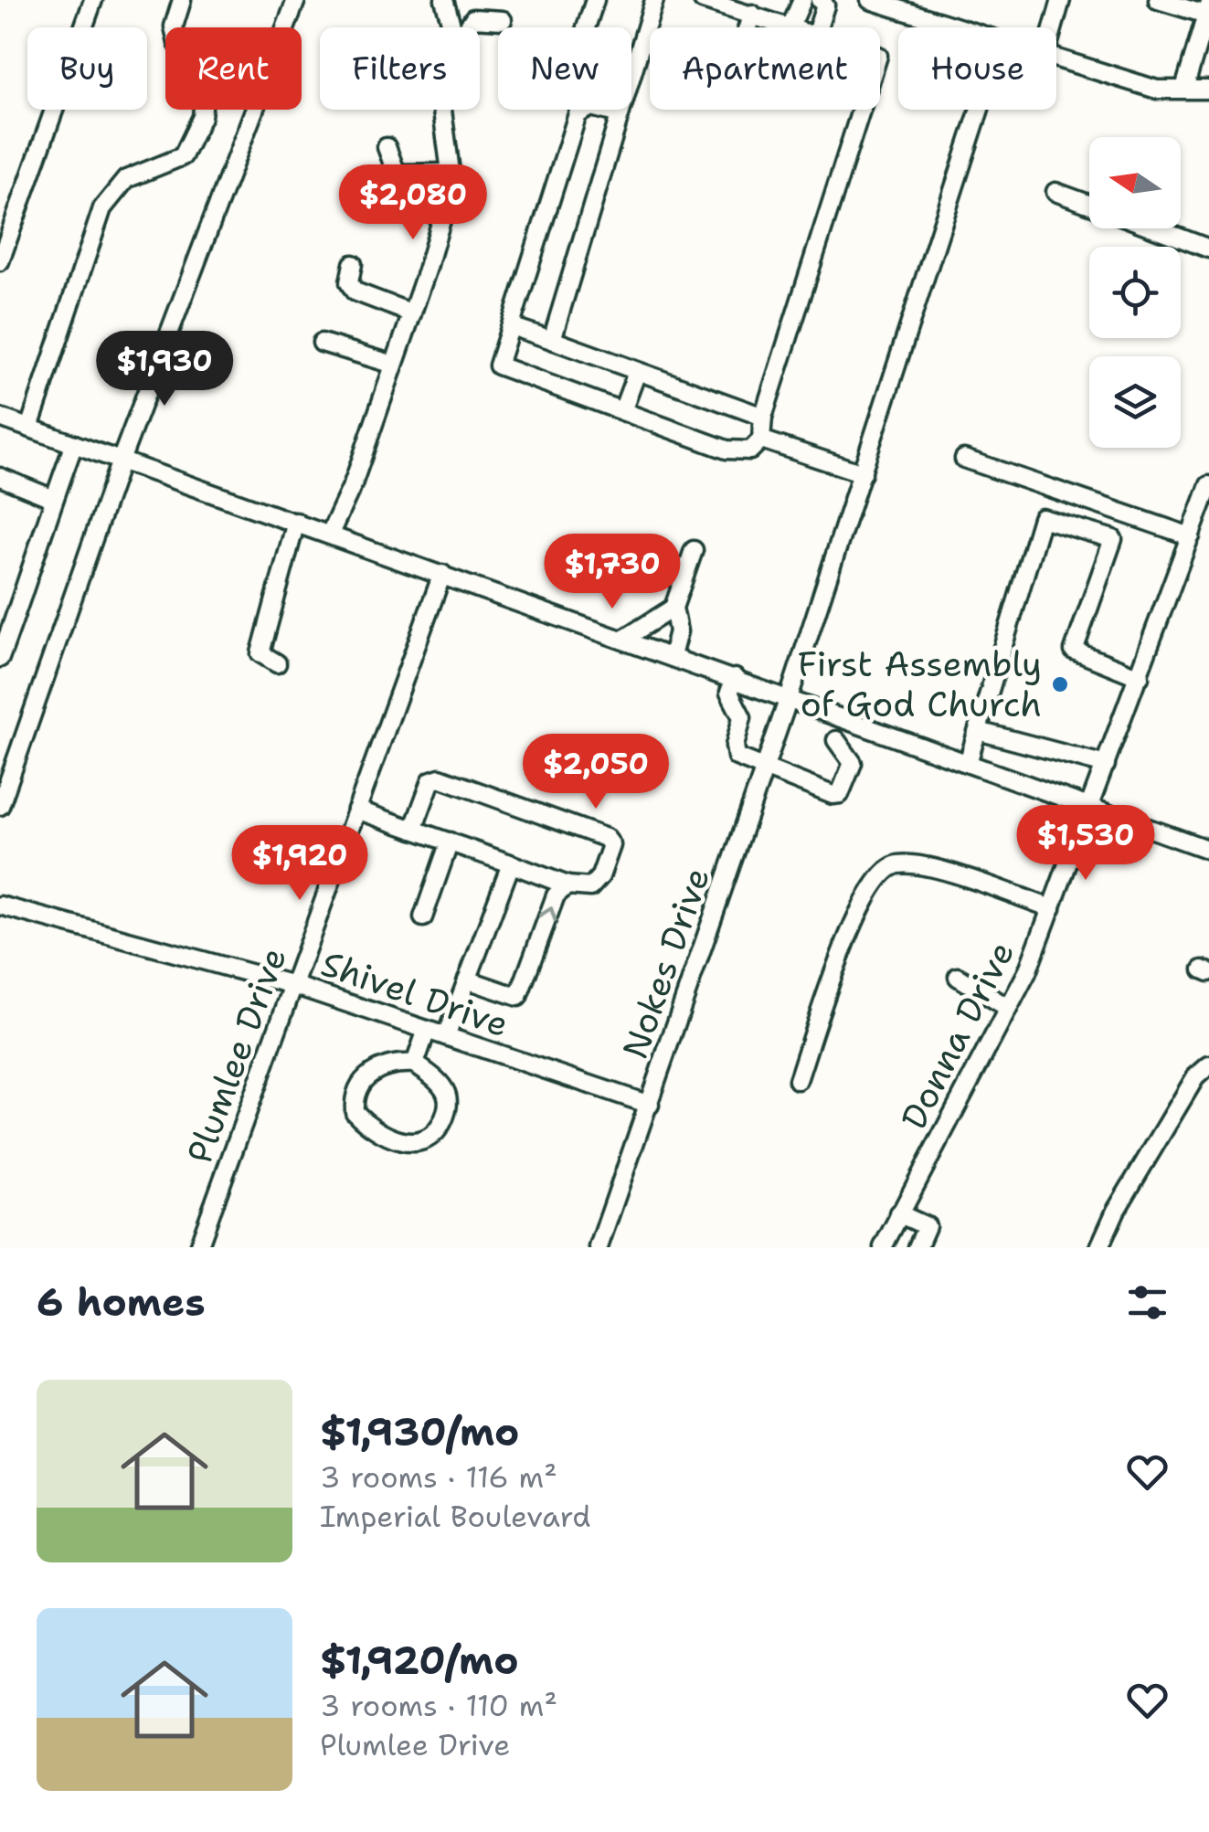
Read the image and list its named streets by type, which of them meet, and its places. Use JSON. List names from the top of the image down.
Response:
{
  "streets": {
    "street": [
      "Nokes Drive",
      "Shivel Drive",
      "Donna Drive",
      "Plumlee Drive"
    ]
  },
  "crossings": [
    ["Nokes Drive", "Shivel Drive"],
    ["Shivel Drive", "Plumlee Drive"]
  ],
  "places": ["First Assembly of God Church"],
  "north": "left",
  "page": {
    "chip": [
      "Buy",
      "Rent",
      "Filters",
      "New",
      "Apartment",
      "House"
    ],
    "price": [
      "$2,080",
      "$1,930",
      "$1,730",
      "$2,050",
      "$1,530",
      "$1,920"
    ],
    "heading": "6 homes",
    "list": [
      {
        "name": "$1,930/mo",
        "note": "3 rooms · 116 m² · Imperial Boulevard"
      },
      {
        "name": "$1,920/mo",
        "note": "3 rooms · 110 m² · Plumlee Drive"
      }
    ]
  }
}
